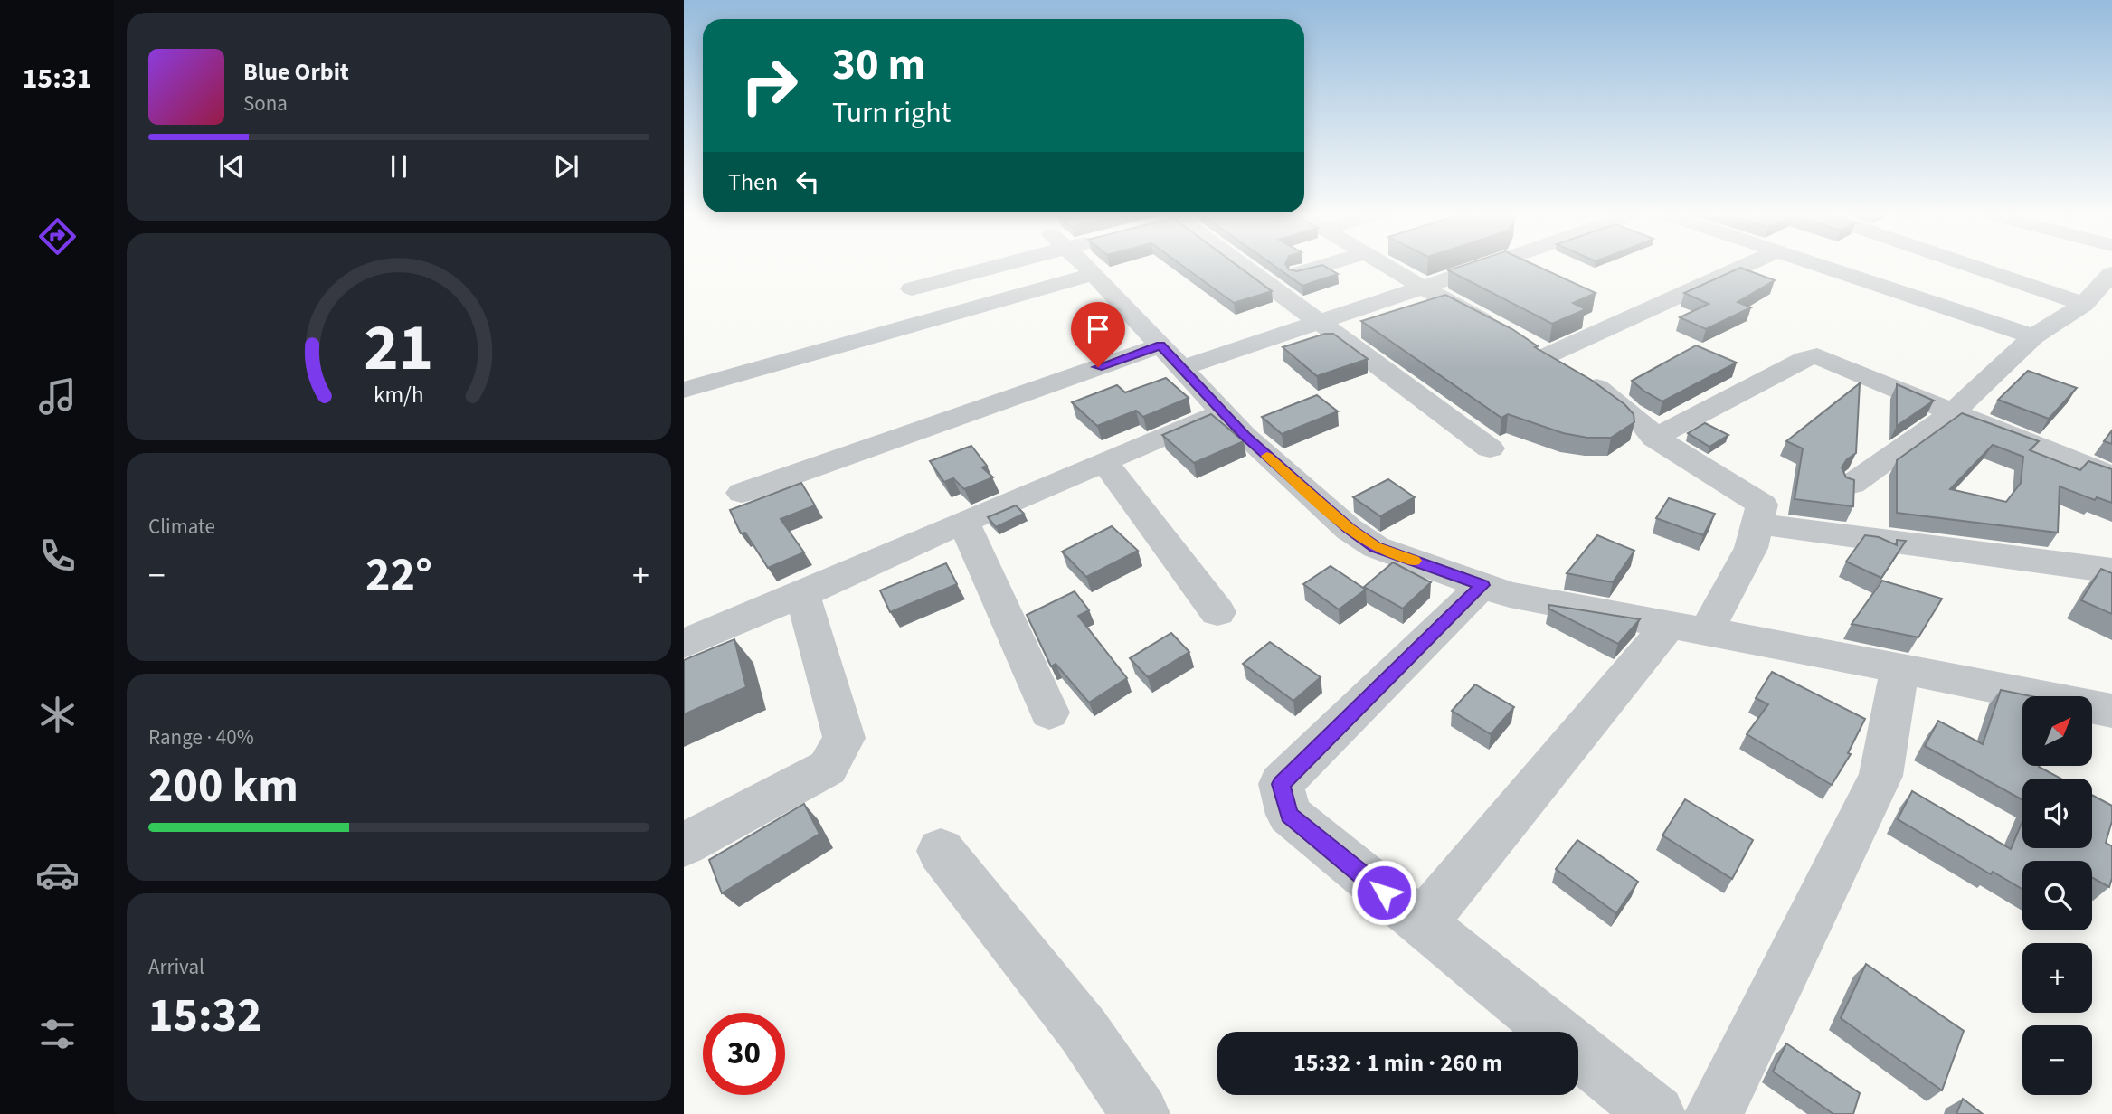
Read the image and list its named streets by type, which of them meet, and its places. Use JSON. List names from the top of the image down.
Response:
{
  "north": "top right",
  "page": {
    "tabs": "15:31",
    "turn": ["30 m", "Turn right"],
    "song": ["Blue Orbit", "Sona"],
    "then": "Then",
    "tile": [
      "Climate",
      ["Range · 40%", "200 km"],
      ["Arrival", "15:32"]
    ],
    "heat": ["−", "22°", "+"],
    "map_buttons": ["+", "−"],
    "limit": "30",
    "trip": "15:32 · 1 min · 260 m",
    "gauge": ["21", "km/h"]
  }
}
